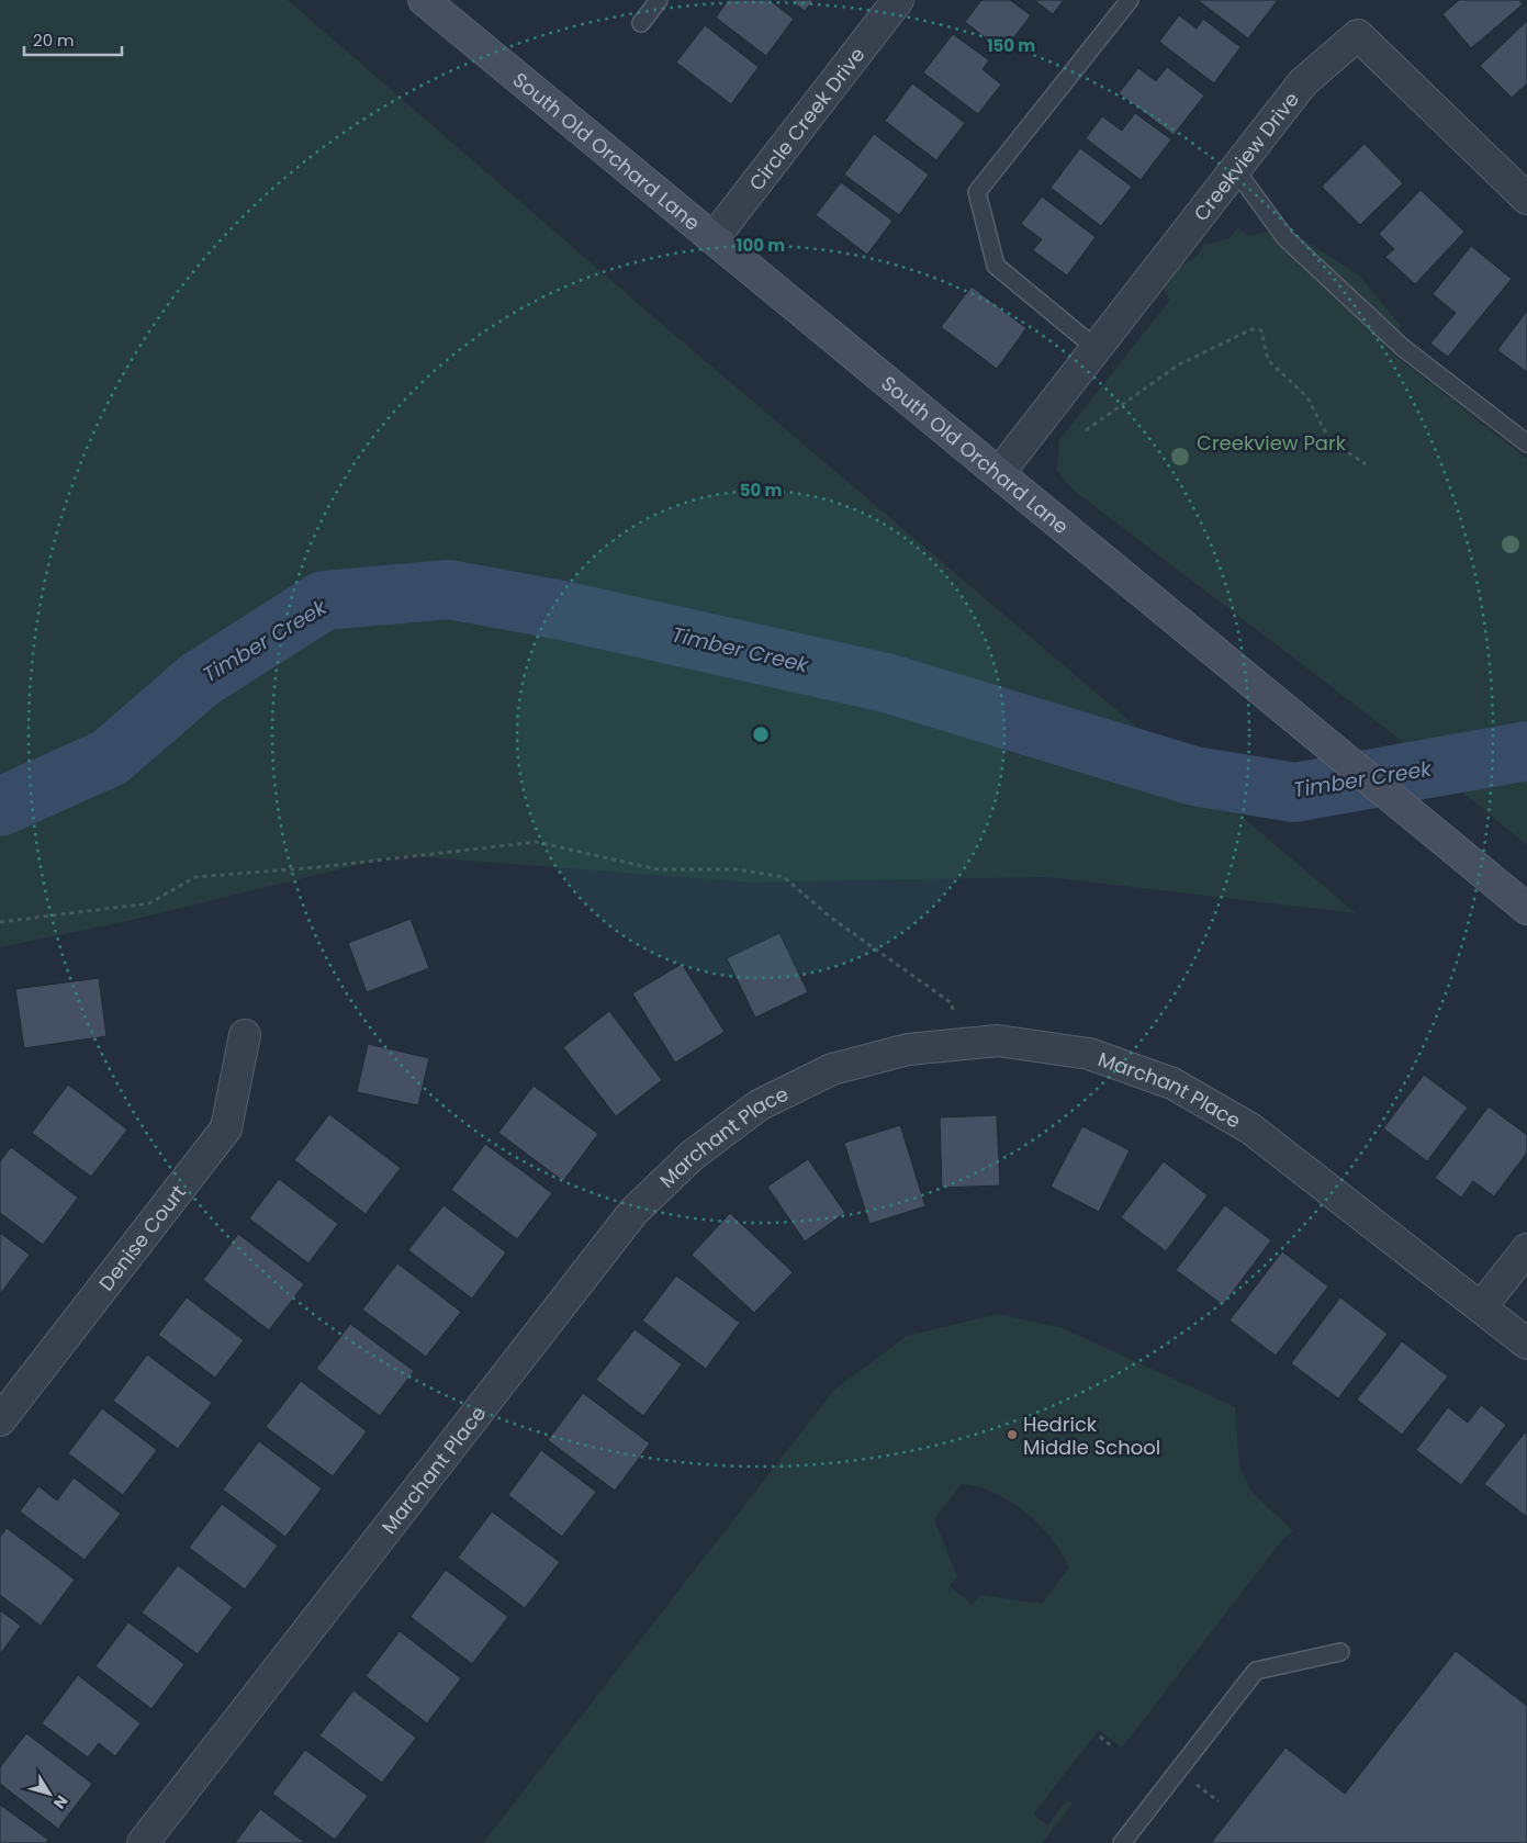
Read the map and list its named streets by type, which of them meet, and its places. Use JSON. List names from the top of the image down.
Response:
{
  "streets": {
    "street": [
      "Circle Creek Drive",
      "South Old Orchard Lane",
      "Creekview Drive",
      "Marchant Place",
      "Denise Court"
    ]
  },
  "crossings": [
    ["Circle Creek Drive", "South Old Orchard Lane"],
    ["South Old Orchard Lane", "Creekview Drive"]
  ],
  "water": ["Timber Creek"],
  "parks": ["Creekview Park"],
  "places": ["Hedrick Middle School"],
  "scale_bar": "20 m",
  "north": "bottom right",
  "rings": ["150 m", "100 m", "50 m"]
}
